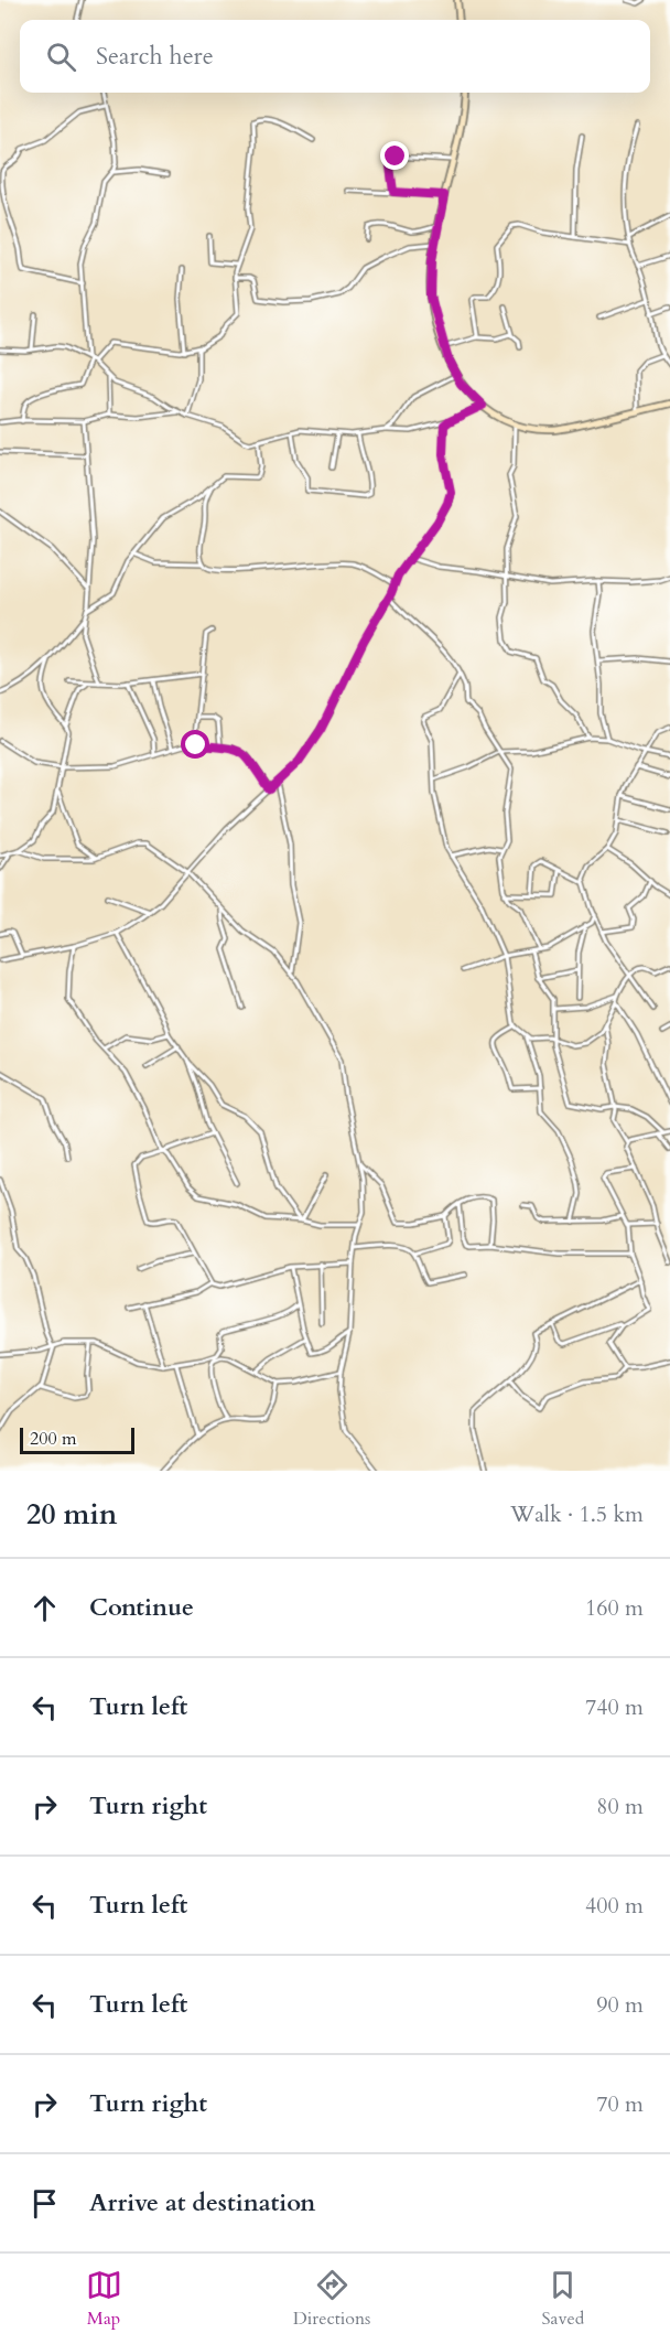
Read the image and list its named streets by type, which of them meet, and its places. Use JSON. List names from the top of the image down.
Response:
{
  "scale_bar": "200 m",
  "page": {
    "search": "Search here",
    "scale": "200 m",
    "heading": ["20 min", "Walk · 1.5 km"],
    "list": [
      ["Continue", "160 m"],
      ["Turn left", "740 m"],
      ["Turn right", "80 m"],
      ["Turn left", "400 m"],
      ["Turn left", "90 m"],
      ["Turn right", "70 m"],
      "Arrive at destination"
    ],
    "nav": ["Map", "Directions", "Saved"]
  }
}
